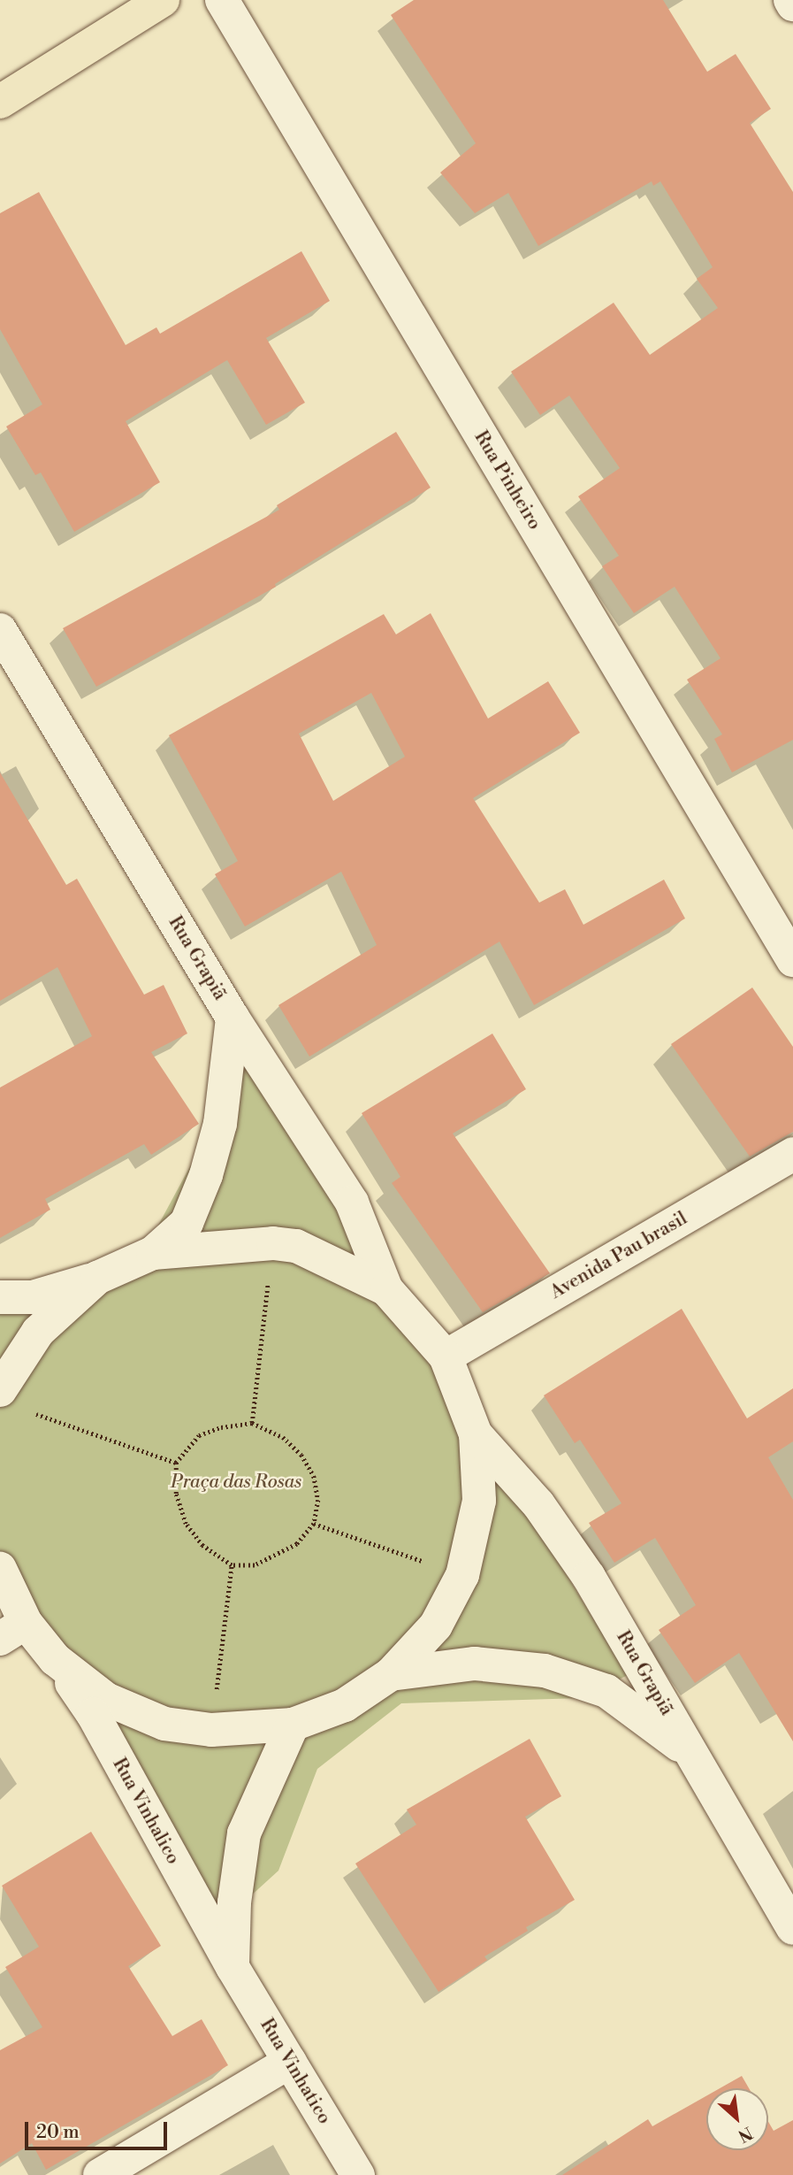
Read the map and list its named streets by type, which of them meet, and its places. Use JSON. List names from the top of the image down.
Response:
{
  "streets": {
    "street": [
      "Rua Pinheiro",
      "Rua Grapiã",
      "Avenida Pau brasil",
      "Rua Vinhalico",
      "Rua Vinhatico"
    ]
  },
  "crossings": [
    ["Rua Vinhalico", "Rua Vinhatico"]
  ],
  "parks": ["Praça das Rosas"],
  "scale_bar": "20 m",
  "north": "bottom right"
}
